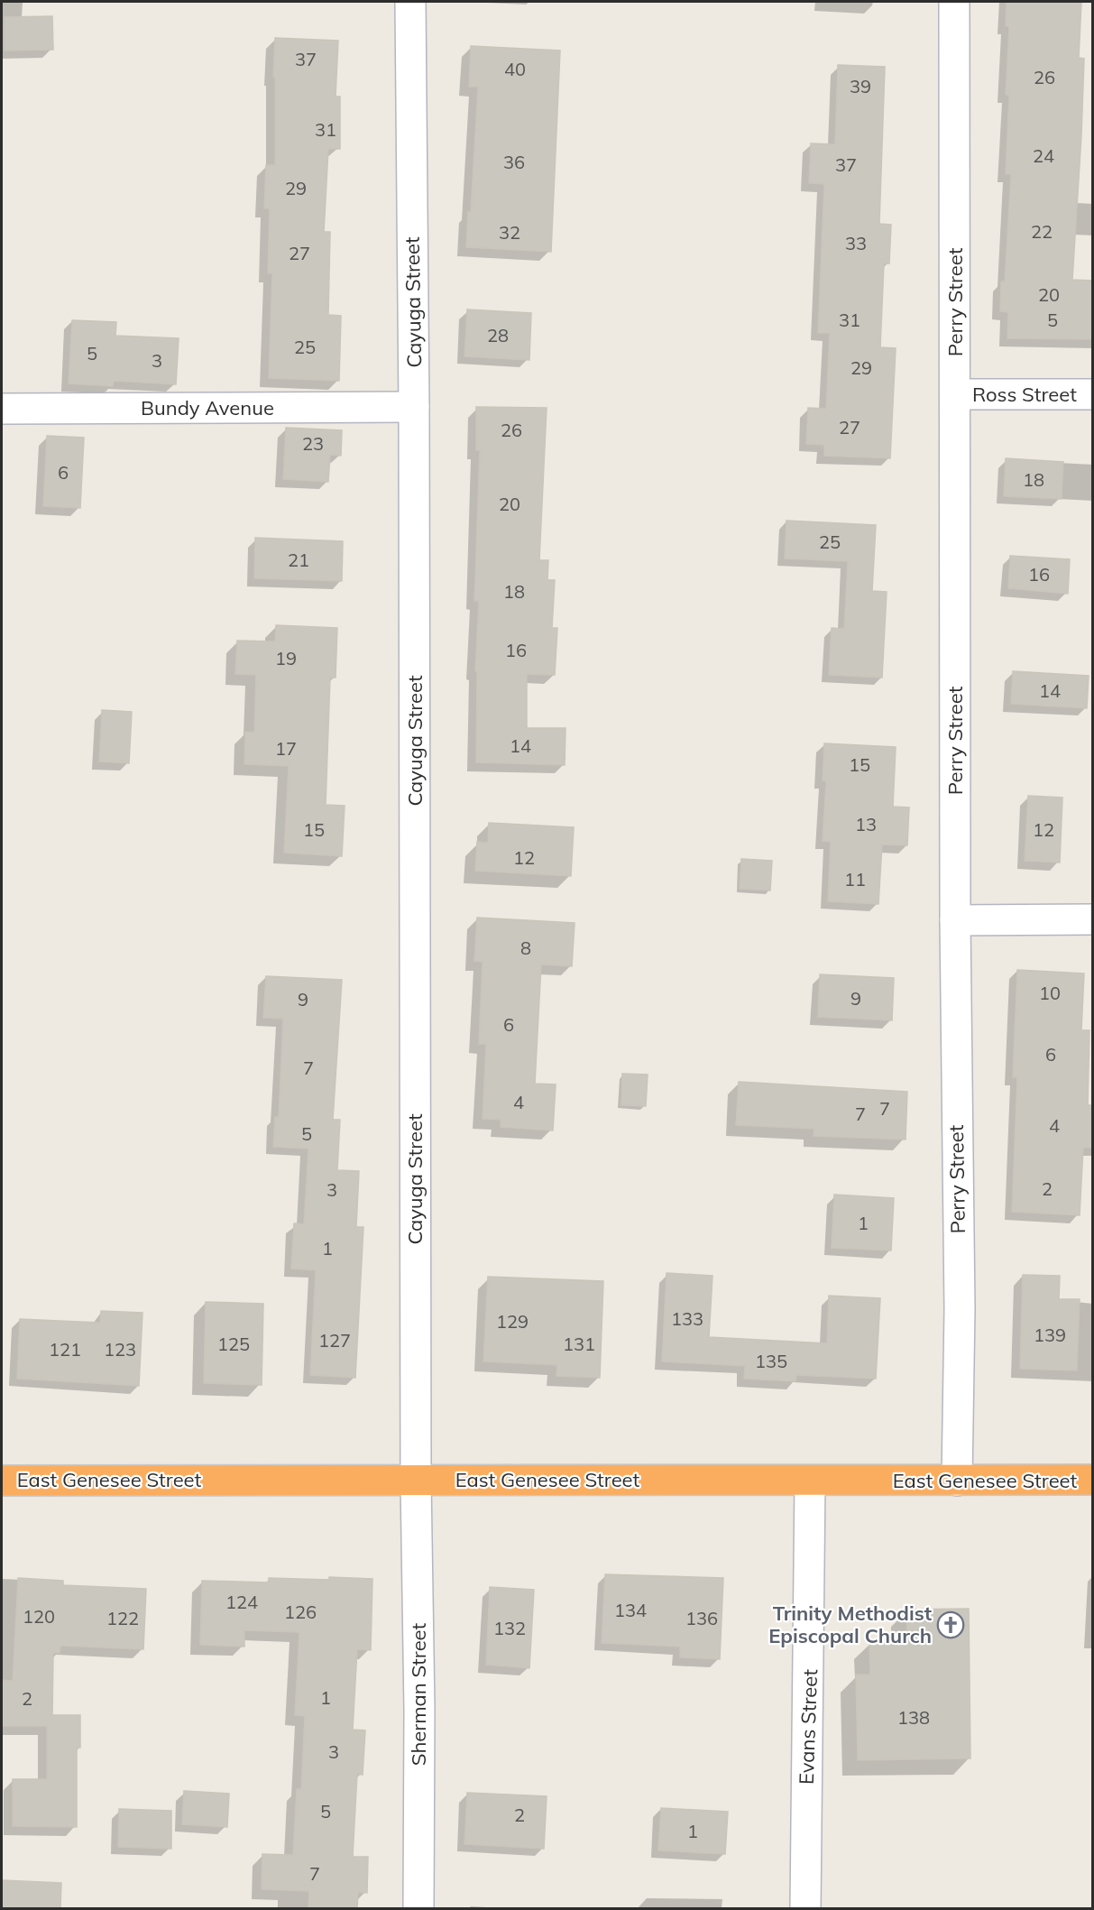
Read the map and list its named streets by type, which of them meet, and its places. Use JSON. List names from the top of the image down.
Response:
{
  "streets": {
    "highway": ["East Genesee Street"],
    "street": [
      "Cayuga Street",
      "Perry Street",
      "Ross Street",
      "Bundy Avenue",
      "Sherman Street",
      "Evans Street"
    ]
  },
  "crossings": [
    ["Cayuga Street", "Bundy Avenue"],
    ["Cayuga Street", "East Genesee Street"],
    ["Cayuga Street", "Sherman Street"],
    ["Perry Street", "Ross Street"],
    ["Perry Street", "East Genesee Street"],
    ["East Genesee Street", "Sherman Street"],
    ["East Genesee Street", "Evans Street"]
  ],
  "places": {
    "church": ["Trinity Methodist Episcopal Church"]
  },
  "house_numbers": [
    "37",
    "40",
    "26",
    "39",
    "31",
    "24",
    "36",
    "37",
    "29",
    "22",
    "32",
    "33",
    "27",
    "20",
    "31",
    "5",
    "28",
    "25",
    "5",
    "3",
    "29",
    "27",
    "26",
    "23",
    "6",
    "18",
    "20",
    "25",
    "21",
    "16",
    "18",
    "16",
    "19",
    "14",
    "14",
    "17",
    "15",
    "13",
    "15",
    "12",
    "12",
    "11",
    "8",
    "10",
    "9",
    "9",
    "6",
    "6",
    "7",
    "4",
    "7",
    "7",
    "4",
    "5",
    "2",
    "3",
    "1",
    "1",
    "133",
    "129",
    "139",
    "127",
    "125",
    "131",
    "121",
    "123",
    "135",
    "124",
    "134",
    "126",
    "120",
    "122",
    "136",
    "132",
    "1",
    "2",
    "138",
    "3",
    "5",
    "2",
    "1",
    "7"
  ]
}
